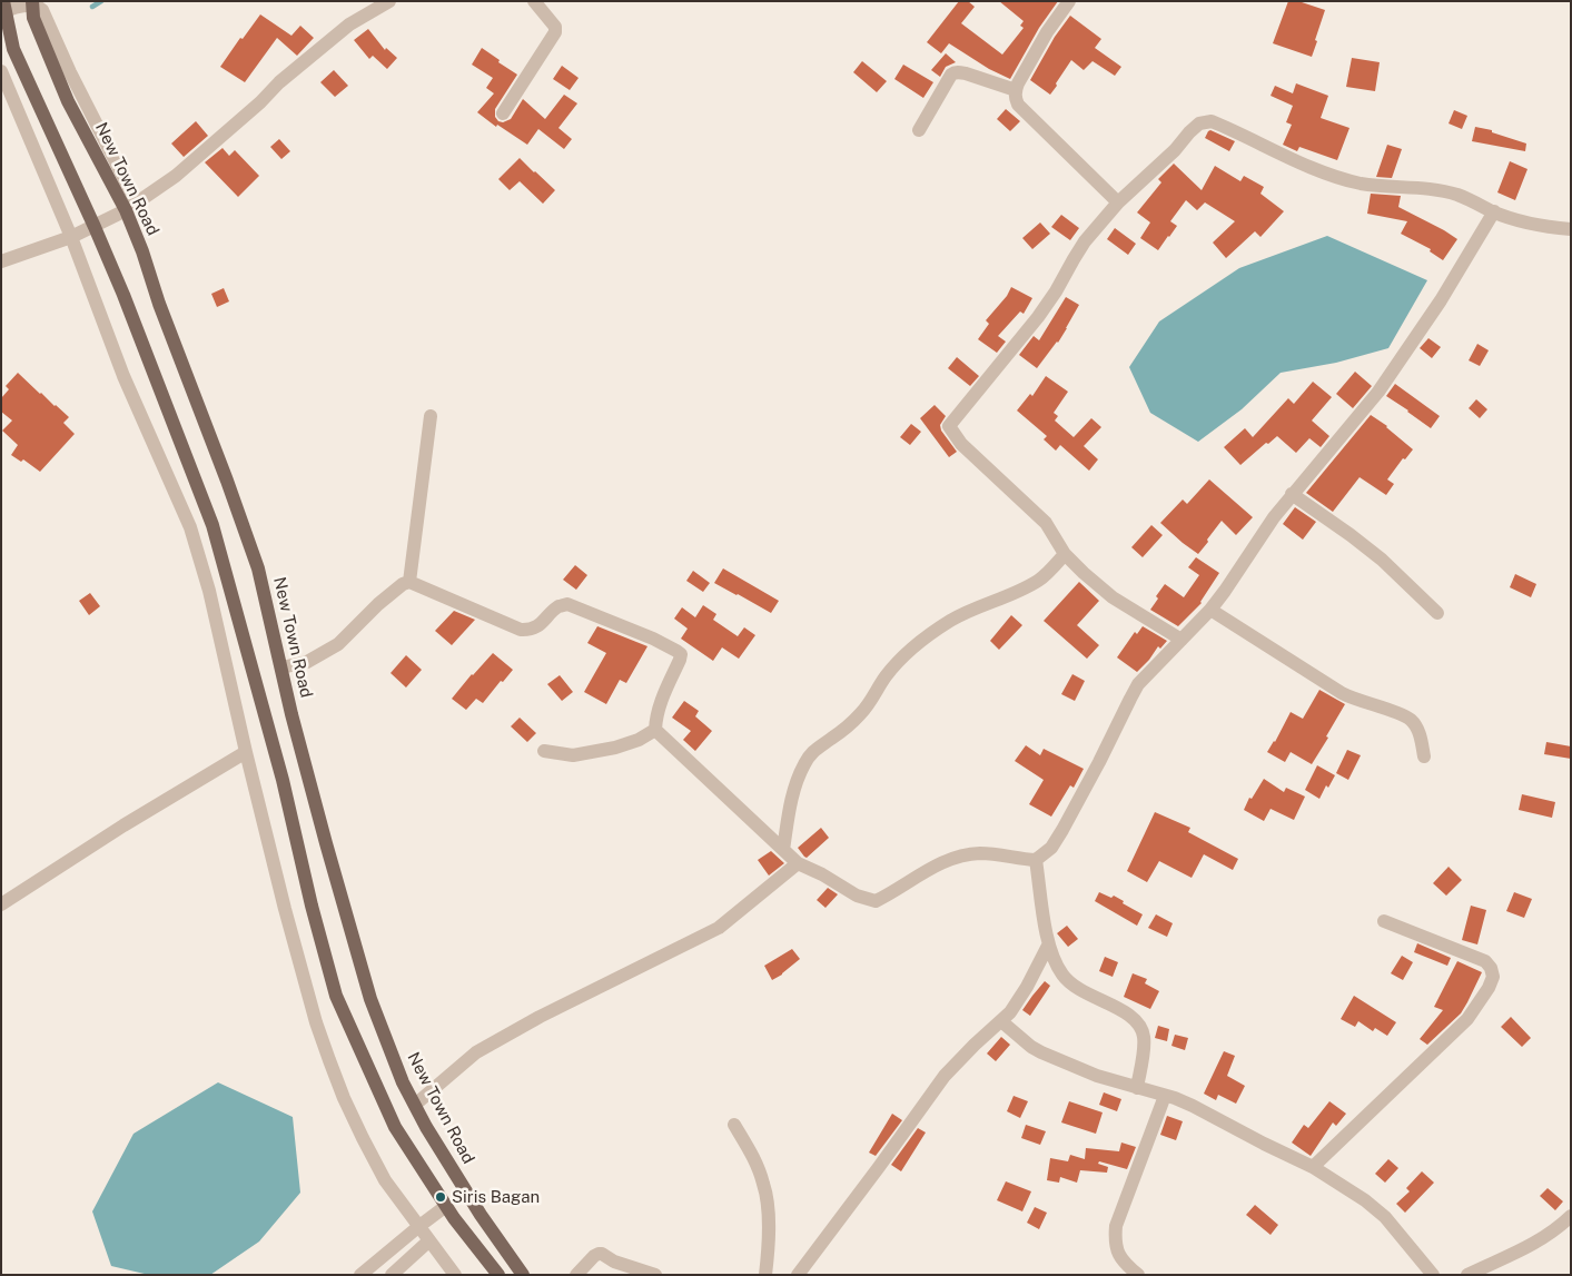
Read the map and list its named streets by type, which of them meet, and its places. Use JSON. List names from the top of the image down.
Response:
{
  "streets": {
    "main road": ["New Town Road"]
  },
  "places": ["Siris Bagan"]
}
